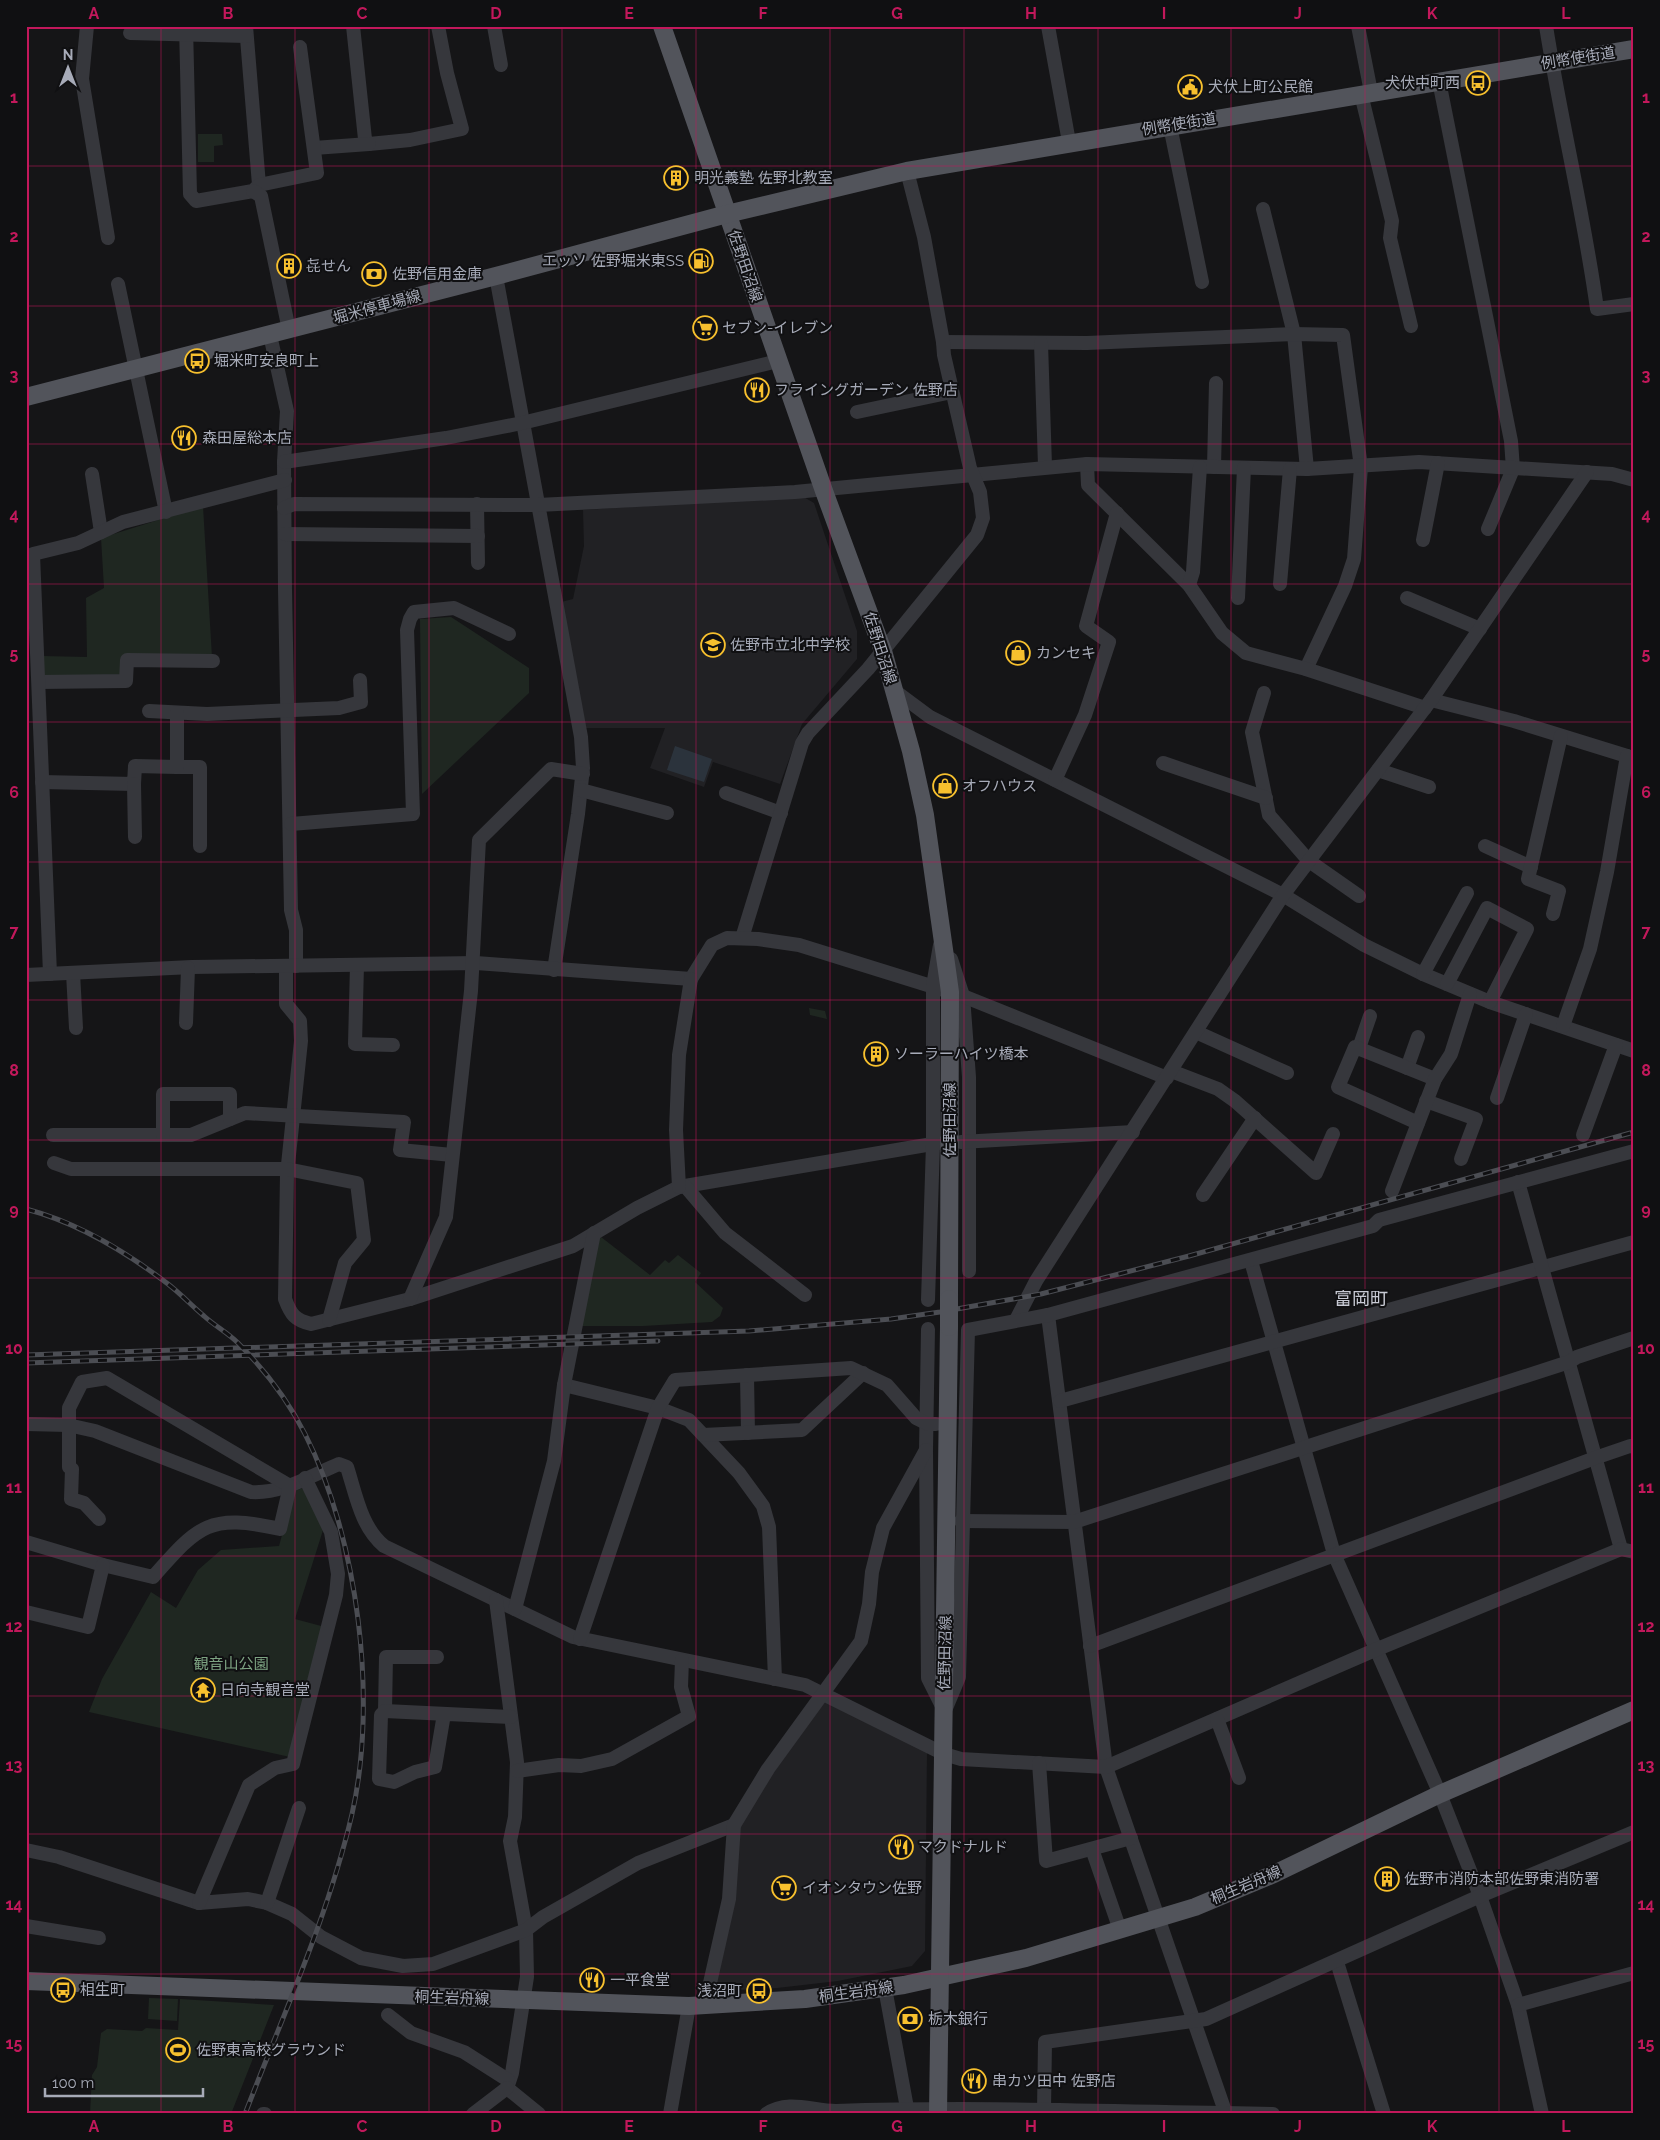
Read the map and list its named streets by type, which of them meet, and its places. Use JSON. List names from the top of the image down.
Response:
{
  "streets": {
    "main road": [
      "例幣使街道",
      "佐野田沼線",
      "堀米停車場線",
      "桐生岩舟線"
    ]
  },
  "crossings": [
    ["例幣使街道", "佐野田沼線"],
    ["例幣使街道", "堀米停車場線"],
    ["佐野田沼線", "堀米停車場線"],
    ["佐野田沼線", "桐生岩舟線"]
  ],
  "districts": ["富岡町"],
  "parks": ["観音山公園"],
  "places": {
    "bus stop": [
      "犬伏中町西",
      "堀米町安良町上",
      "相生町",
      "浅沼町"
    ],
    "public building": ["犬伏上町公民館"],
    "building": [
      "明光義塾 佐野北教室",
      "㐂せん",
      "ソーラーハイツ橋本",
      "佐野市消防本部佐野東消防署"
    ],
    "fuel station": ["エッソ 佐野堀米東SS"],
    "bank": ["佐野信用金庫", "栃木銀行"],
    "supermarket": ["セブン-イレブン", "イオンタウン佐野"],
    "restaurant": [
      "フライングガーデン 佐野店",
      "森田屋総本店",
      "マクドナルド",
      "一平食堂",
      "串カツ田中 佐野店"
    ],
    "school or university": ["佐野市立北中学校"],
    "shop": ["カンセキ", "オフハウス"],
    "temple": ["日向寺観音堂"],
    "sports": ["佐野東高校グラウンド"]
  },
  "scale_bar": "100 m",
  "north": "top",
  "grid": {
    "columns": [
      "A",
      "B",
      "C",
      "D",
      "E",
      "F",
      "G",
      "H",
      "I",
      "J",
      "K",
      "L"
    ],
    "rows": [
      "1",
      "2",
      "3",
      "4",
      "5",
      "6",
      "7",
      "8",
      "9",
      "10",
      "11",
      "12",
      "13",
      "14",
      "15"
    ]
  }
}
